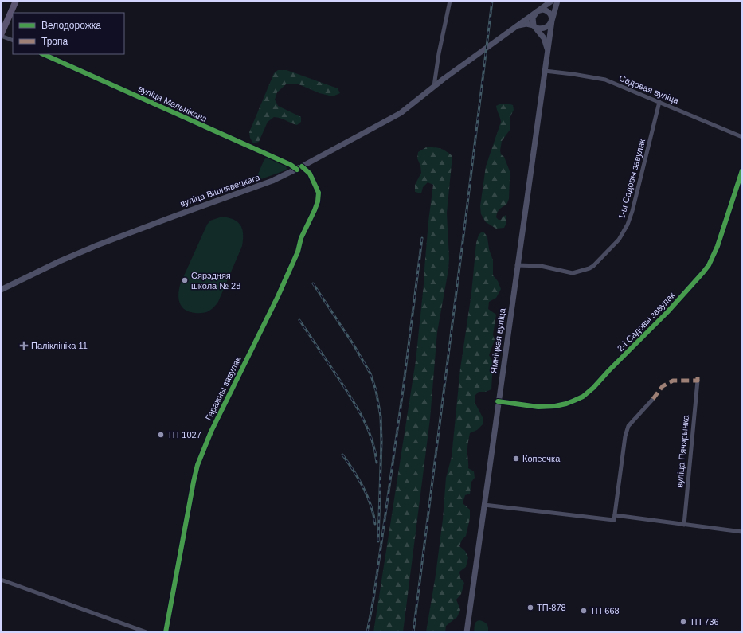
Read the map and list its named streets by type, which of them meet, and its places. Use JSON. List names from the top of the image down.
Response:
{
  "streets": {
    "main road": ["вуліца Вішнявецкага", "Ямніцкая вуліца"],
    "street": [
      "Садовая вуліца",
      "вуліца Мельнікава",
      "1-ы Садовы завулак",
      "2-і Садовы завулак",
      "Гаражны завулак",
      "вуліца Пячэрынка"
    ]
  },
  "crossings": [
    ["Садовая вуліца", "1-ы Садовы завулак"],
    ["Садовая вуліца", "Ямніцкая вуліца"],
    ["вуліца Мельнікава", "вуліца Вішнявецкага"],
    ["вуліца Мельнікава", "Гаражны завулак"],
    ["1-ы Садовы завулак", "Ямніцкая вуліца"],
    ["вуліца Вішнявецкага", "Ямніцкая вуліца"],
    ["вуліца Вішнявецкага", "Гаражны завулак"],
    ["2-і Садовы завулак", "Ямніцкая вуліца"]
  ],
  "places": {
    "other": [
      "Сярэдняя школа № 28",
      "ТП-1027",
      "Копеечка",
      "ТП-878",
      "ТП-668",
      "ТП-736"
    ],
    "health": ["Паліклініка 11"]
  },
  "legend": ["Велодорожка", "Тропа"]
}
